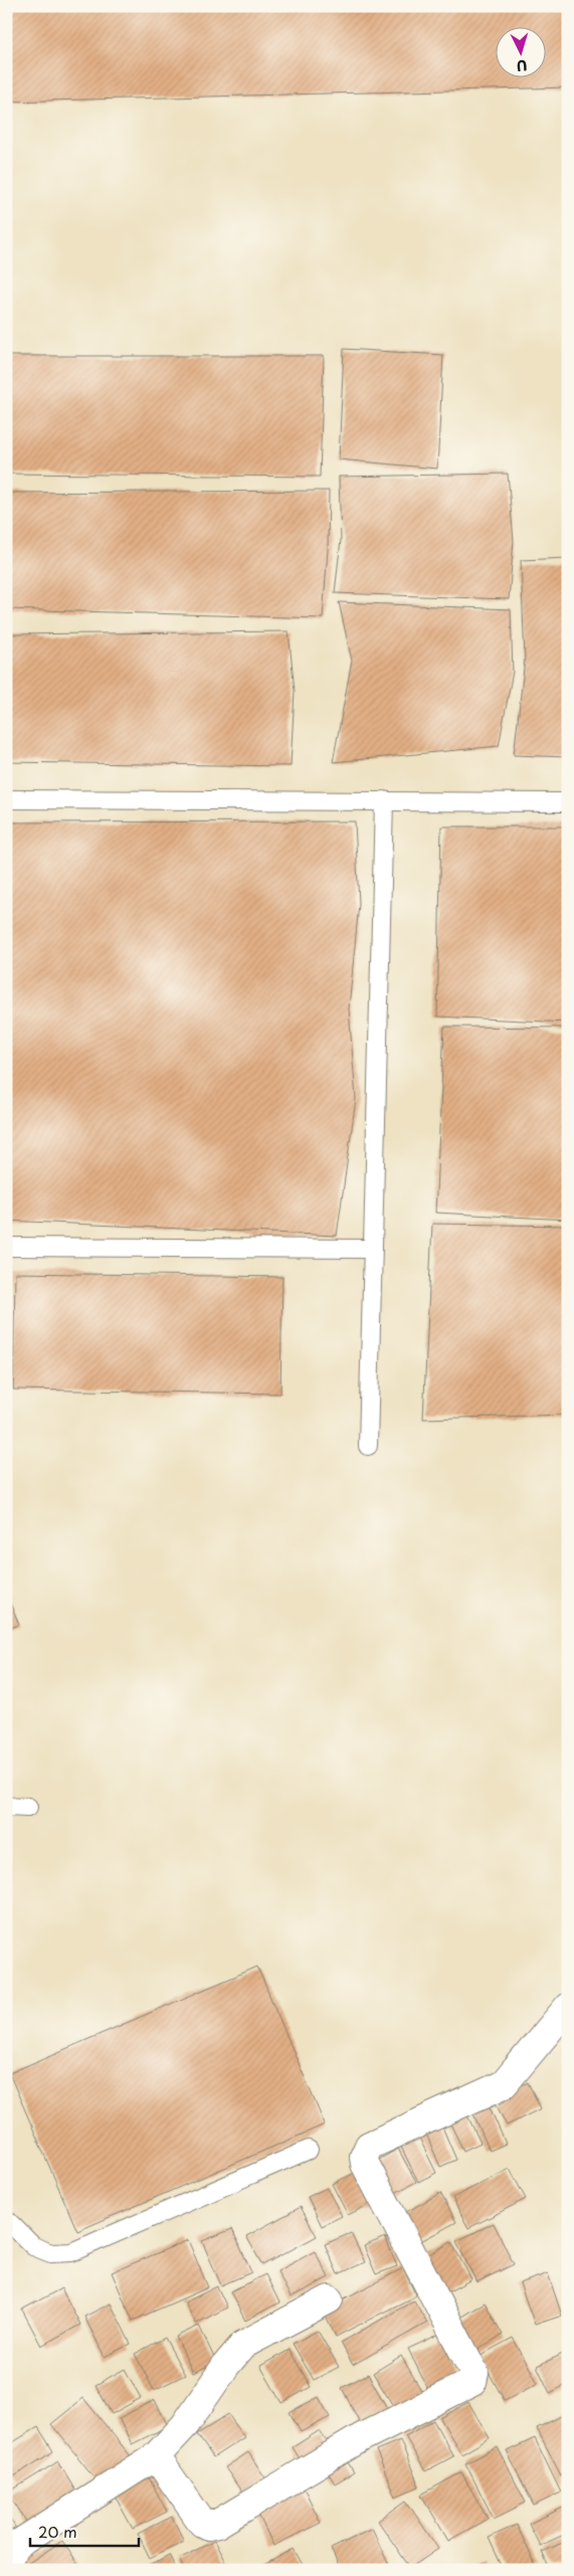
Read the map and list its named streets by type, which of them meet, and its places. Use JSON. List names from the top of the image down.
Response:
{
  "scale_bar": "20 m",
  "north": "bottom"
}
